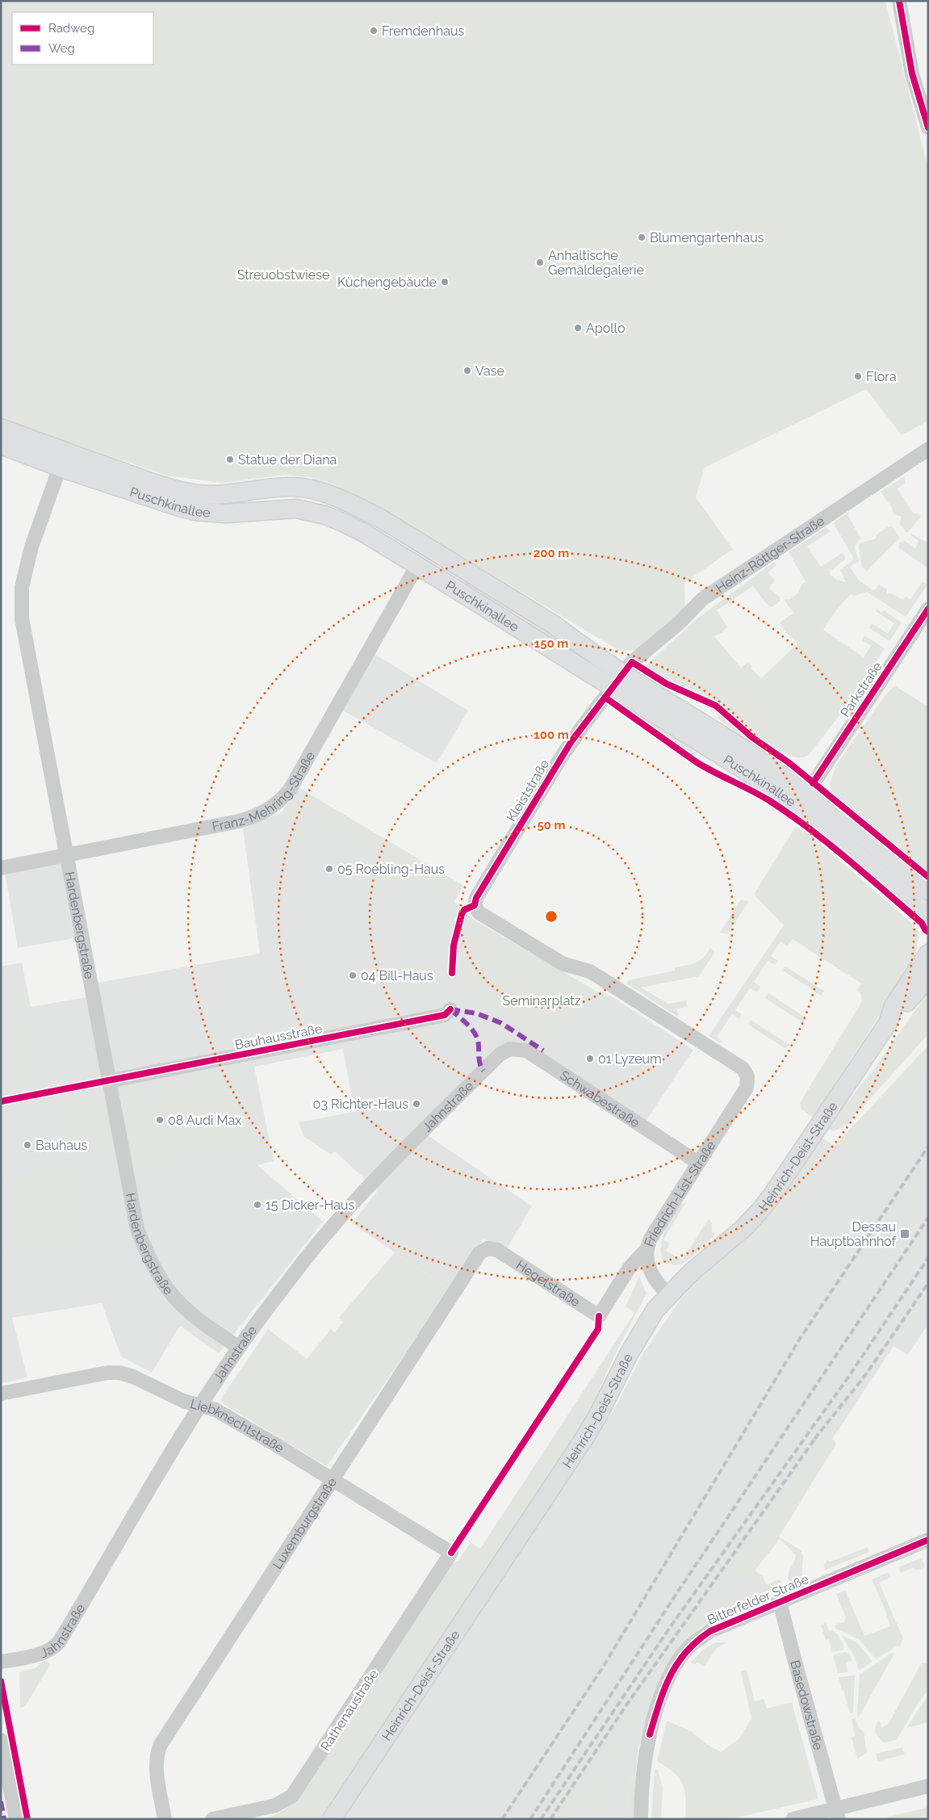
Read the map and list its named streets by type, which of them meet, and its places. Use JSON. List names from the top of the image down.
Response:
{
  "streets": {
    "main road": ["Puschkinallee", "Heinrich-Deist-Straße"],
    "street": [
      "Heinz-Röttger-Straße",
      "Parkstraße",
      "Franz-Mehring-Straße",
      "Kleiststraße",
      "Hardenbergstraße",
      "Bauhausstraße",
      "Schwabestraße",
      "Jahnstraße",
      "Friedrich-List-Straße",
      "Hegelstraße",
      "Liebknechtstraße",
      "Luxemburgstraße",
      "Bitterfelder Straße",
      "Basedowstraße",
      "Rathenaustraße"
    ]
  },
  "crossings": [
    ["Puschkinallee", "Heinz-Röttger-Straße"],
    ["Puschkinallee", "Parkstraße"],
    ["Puschkinallee", "Franz-Mehring-Straße"],
    ["Puschkinallee", "Kleiststraße"],
    ["Puschkinallee", "Hardenbergstraße"],
    ["Heinz-Röttger-Straße", "Kleiststraße"],
    ["Franz-Mehring-Straße", "Hardenbergstraße"],
    ["Kleiststraße", "Friedrich-List-Straße"],
    ["Hardenbergstraße", "Bauhausstraße"],
    ["Hardenbergstraße", "Jahnstraße"],
    ["Schwabestraße", "Jahnstraße"],
    ["Schwabestraße", "Friedrich-List-Straße"],
    ["Jahnstraße", "Liebknechtstraße"],
    ["Friedrich-List-Straße", "Hegelstraße"],
    ["Hegelstraße", "Luxemburgstraße"],
    ["Liebknechtstraße", "Luxemburgstraße"],
    ["Liebknechtstraße", "Rathenaustraße"],
    ["Bitterfelder Straße", "Basedowstraße"]
  ],
  "parks": ["Streuobstwiese", "Seminarplatz"],
  "places": {
    "other": [
      "Fremdenhaus",
      "Blumengartenhaus",
      "Anhaltische Gemäldegalerie",
      "Küchengebäude",
      "Apollo",
      "Vase",
      "Flora",
      "Statue der Diana",
      "05 Roebling-Haus",
      "04 Bill-Haus",
      "01 Lyzeum",
      "03 Richter-Haus",
      "08 Audi Max",
      "Bauhaus",
      "15 Dicker-Haus"
    ],
    "transit": ["Dessau Hauptbahnhof"]
  },
  "legend": ["Radweg", "Weg"],
  "rings": [
    "200 m",
    "150 m",
    "100 m",
    "50 m"
  ]
}
